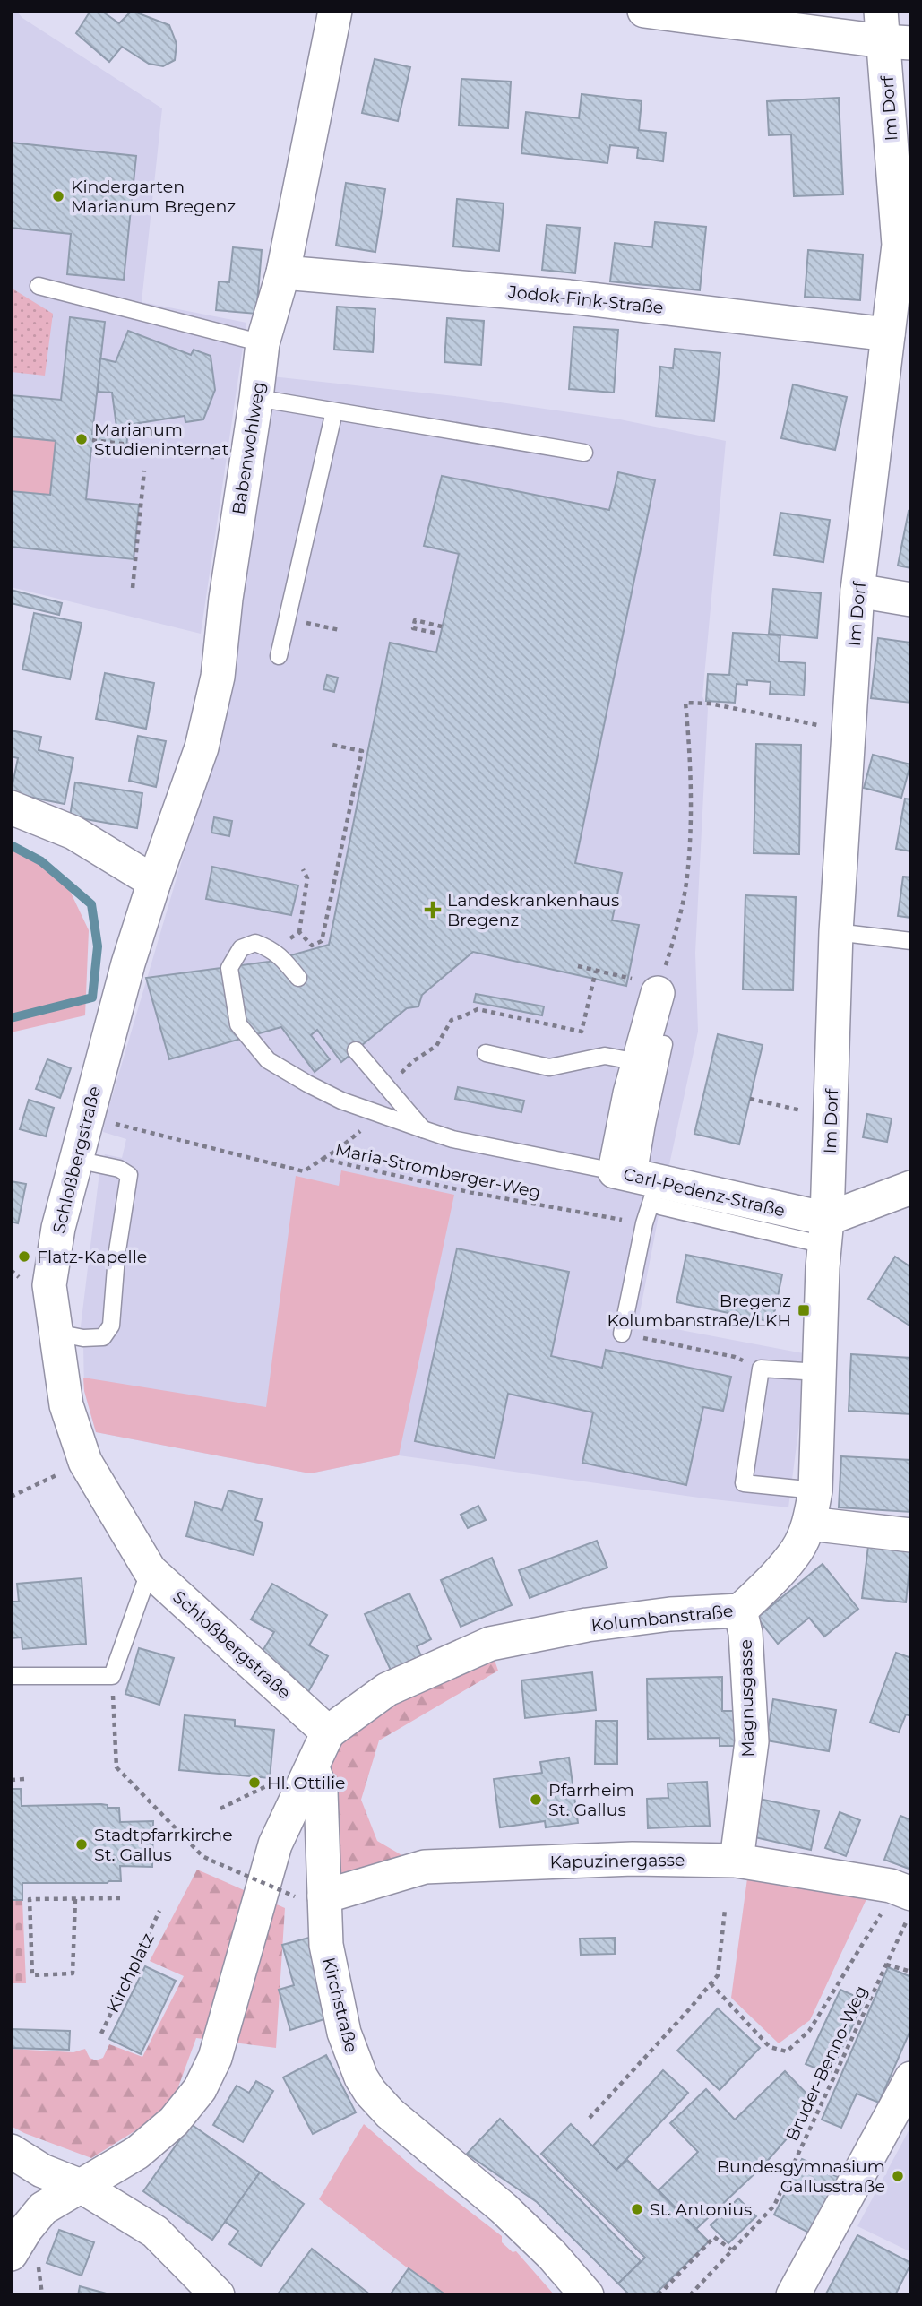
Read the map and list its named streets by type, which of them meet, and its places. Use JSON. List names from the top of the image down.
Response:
{
  "streets": {
    "street": [
      "Im Dorf",
      "Jodok-Fink-Straße",
      "Babenwohlweg",
      "Schloßbergstraße",
      "Carl-Pedenz-Straße",
      "Kolumbanstraße",
      "Magnusgasse",
      "Kapuzinergasse",
      "Kirchstraße"
    ],
    "path": ["Maria-Stromberger-Weg", "Kirchplatz", "Bruder-Benno-Weg"]
  },
  "crossings": [
    ["Im Dorf", "Jodok-Fink-Straße"],
    ["Im Dorf", "Carl-Pedenz-Straße"],
    ["Im Dorf", "Kolumbanstraße"],
    ["Jodok-Fink-Straße", "Babenwohlweg"],
    ["Babenwohlweg", "Schloßbergstraße"],
    ["Schloßbergstraße", "Maria-Stromberger-Weg"],
    ["Schloßbergstraße", "Kolumbanstraße"],
    ["Carl-Pedenz-Straße", "Kolumbanstraße"],
    ["Kolumbanstraße", "Magnusgasse"],
    ["Magnusgasse", "Kapuzinergasse"],
    ["Kapuzinergasse", "Kirchstraße"],
    ["Kapuzinergasse", "Bruder-Benno-Weg"]
  ],
  "places": {
    "other": [
      "Kindergarten Marianum Bregenz",
      "Marianum Studieninternat",
      "Flatz-Kapelle",
      "Hl. Ottilie",
      "Pfarrheim St. Gallus",
      "Stadtpfarrkirche St. Gallus",
      "Bundesgymnasium Gallusstraße",
      "St. Antonius"
    ],
    "health": ["Landeskrankenhaus Bregenz"],
    "transit": ["Bregenz Kolumbanstraße/LKH"]
  }
}
